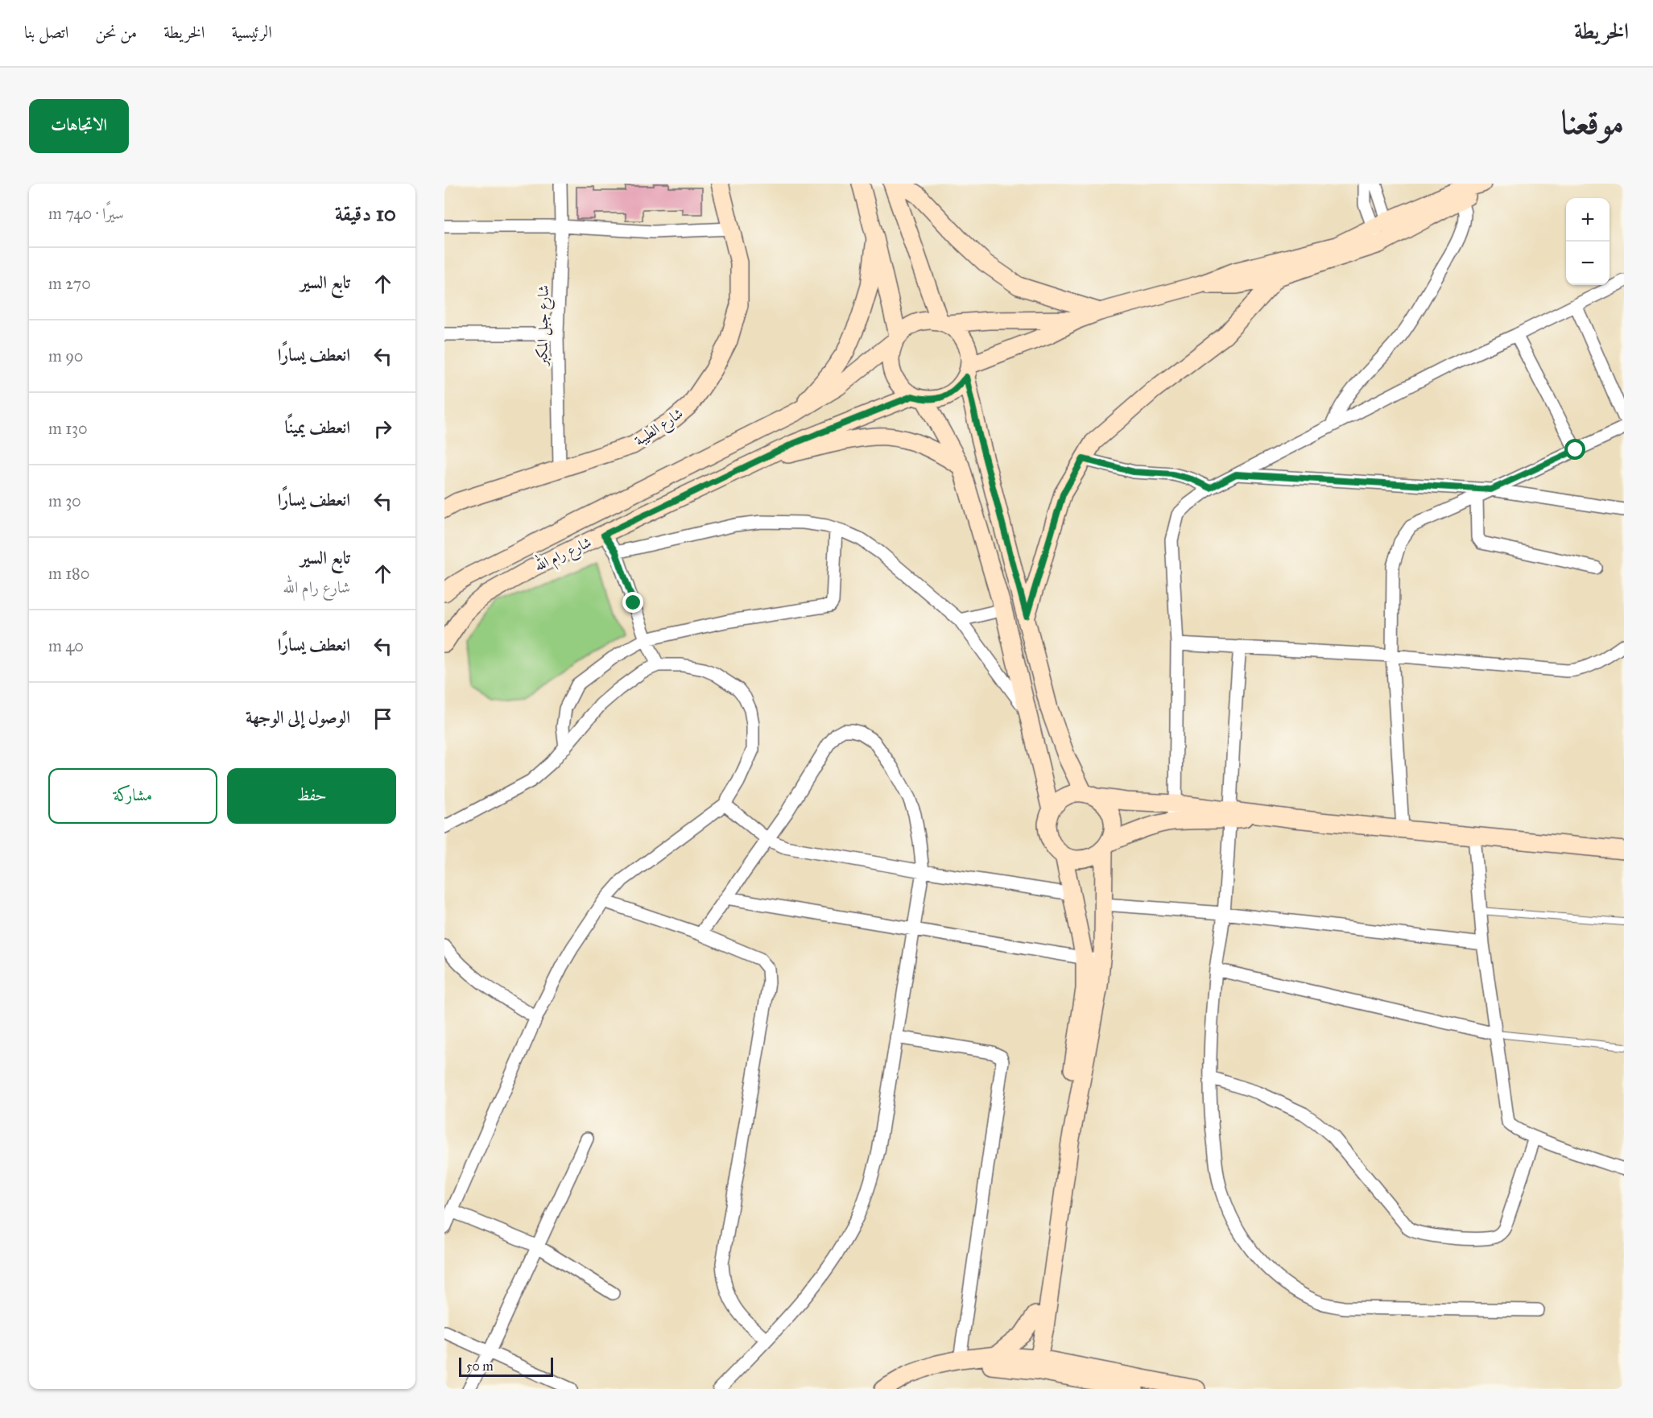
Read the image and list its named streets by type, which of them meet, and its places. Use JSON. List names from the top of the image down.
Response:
{
  "streets": {
    "street": ["شارع جبل المكبر", "شارع الطيبة", "شارع رام الله"]
  },
  "crossings": [
    ["شارع جبل المكبر", "شارع الطيبة"]
  ],
  "scale_bar": "50 m",
  "page": {
    "header": "الخريطة",
    "nav": [
      "الرئيسية",
      "الخريطة",
      "من نحن",
      "اتصل بنا"
    ],
    "title": "موقعنا",
    "buttons": [
      "الاتجاهات",
      ["حفظ", "مشاركة"]
    ],
    "heading": ["10 دقيقة", "سيرًا · 740 m"],
    "map_buttons": ["+", "−"],
    "list": [
      ["تابع السير", "270 m"],
      ["انعطف يسارًا", "90 m"],
      ["انعطف يمينًا", "130 m"],
      ["انعطف يسارًا", "30 m"],
      ["تابع السير", "شارع رام الله", "180 m"],
      ["انعطف يسارًا", "40 m"],
      "الوصول إلى الوجهة"
    ],
    "scale": "50 m"
  }
}
